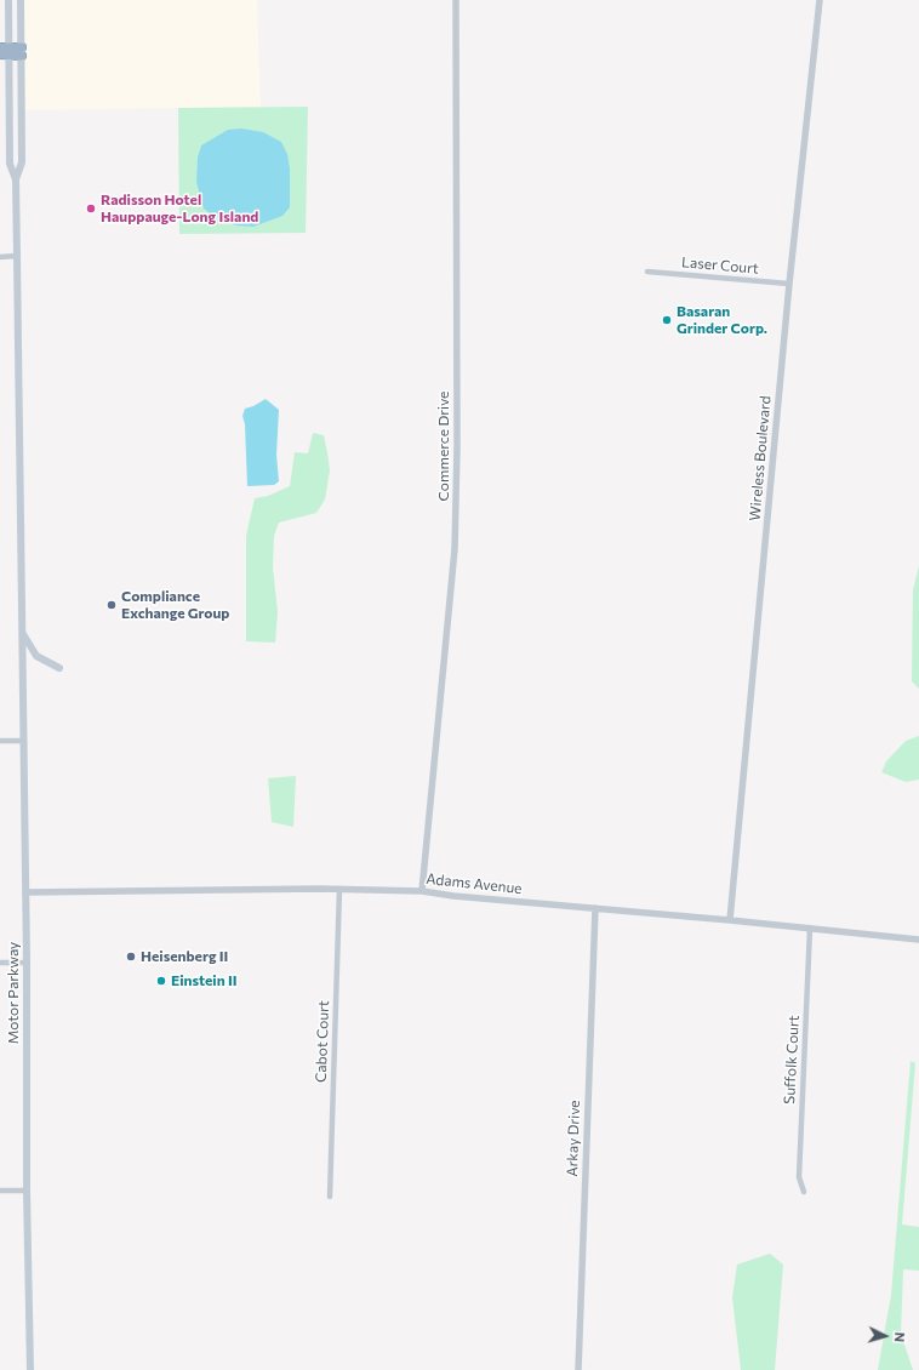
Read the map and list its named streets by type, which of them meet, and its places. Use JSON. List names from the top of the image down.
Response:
{
  "streets": {
    "main road": ["Motor Parkway"],
    "street": [
      "Laser Court",
      "Commerce Drive",
      "Wireless Boulevard",
      "Adams Avenue",
      "Cabot Court",
      "Suffolk Court",
      "Arkay Drive"
    ]
  },
  "crossings": [
    ["Laser Court", "Wireless Boulevard"],
    ["Commerce Drive", "Adams Avenue"],
    ["Wireless Boulevard", "Adams Avenue"],
    ["Adams Avenue", "Motor Parkway"],
    ["Adams Avenue", "Cabot Court"],
    ["Adams Avenue", "Suffolk Court"],
    ["Adams Avenue", "Arkay Drive"]
  ],
  "places": [
    "Radisson Hotel Hauppauge-Long Island",
    "Basaran Grinder Corp.",
    "Compliance Exchange Group",
    "Heisenberg II",
    "Einstein II"
  ],
  "north": "right"
}
